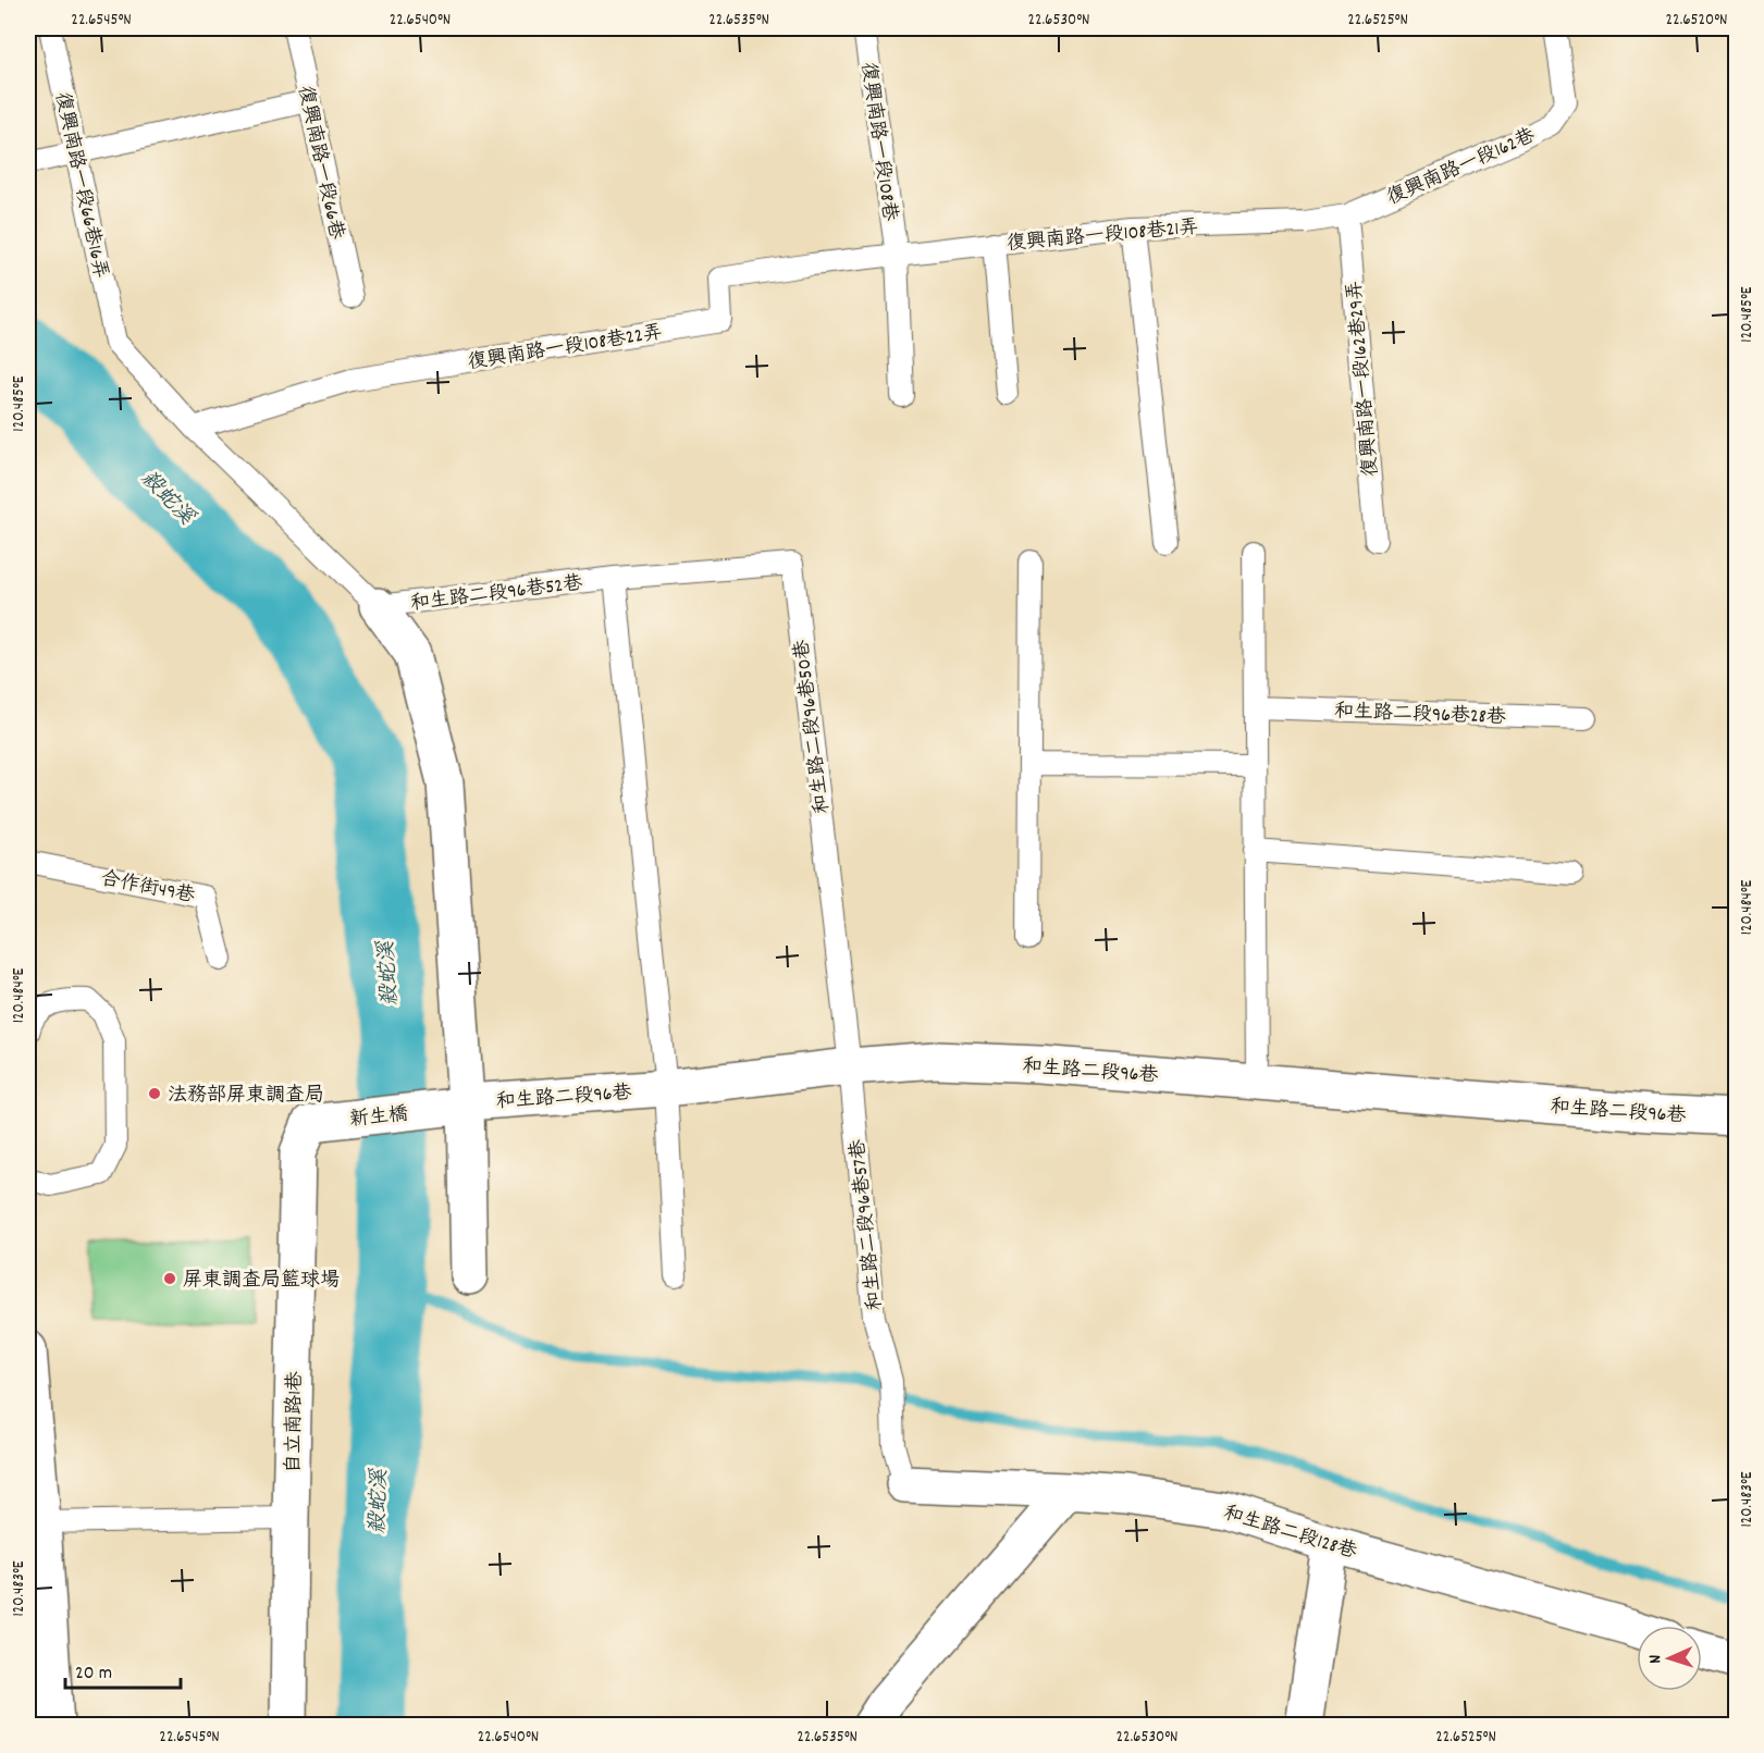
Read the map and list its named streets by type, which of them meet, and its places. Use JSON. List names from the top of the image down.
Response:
{
  "streets": {
    "street": [
      "和生路二段96巷52巷",
      "和生路二段96巷",
      "新生橋",
      "自立南路1巷",
      "和生路二段128巷"
    ],
    "lane": [
      "復興南路一段108巷",
      "復興南路一段66巷",
      "復興南路一段162巷",
      "復興南路一段66巷16弄",
      "復興南路一段108巷21弄",
      "復興南路一段108巷22弄",
      "復興南路一段162巷29弄",
      "和生路二段96巷28巷",
      "和生路二段96巷50巷",
      "合作街49巷",
      "和生路二段96巷57巷"
    ]
  },
  "crossings": [
    ["復興南路一段108巷", "復興南路一段108巷21弄"],
    ["復興南路一段108巷", "復興南路一段108巷22弄"],
    ["復興南路一段162巷", "復興南路一段108巷21弄"],
    ["復興南路一段162巷", "復興南路一段162巷29弄"],
    ["復興南路一段66巷16弄", "復興南路一段108巷22弄"],
    ["復興南路一段108巷21弄", "復興南路一段108巷22弄"],
    ["復興南路一段108巷21弄", "復興南路一段162巷29弄"],
    ["和生路二段96巷52巷", "和生路二段96巷50巷"],
    ["和生路二段96巷52巷", "和生路二段96巷"],
    ["和生路二段96巷52巷", "新生橋"],
    ["和生路二段96巷50巷", "和生路二段96巷"],
    ["和生路二段96巷50巷", "和生路二段96巷57巷"],
    ["和生路二段96巷", "新生橋"],
    ["和生路二段96巷", "和生路二段96巷57巷"],
    ["新生橋", "自立南路1巷"],
    ["和生路二段96巷57巷", "和生路二段128巷"]
  ],
  "water": ["殺蛇溪"],
  "places": ["法務部屏東調查局", "屏東調查局籃球場"],
  "scale_bar": "20 m",
  "north": "left",
  "coordinates": [
    "22.6545°N",
    "22.6540°N",
    "22.6535°N",
    "22.6530°N",
    "22.6525°N",
    "22.6520°N",
    "120.485°E",
    "120.484°E",
    "120.483°E"
  ]
}
